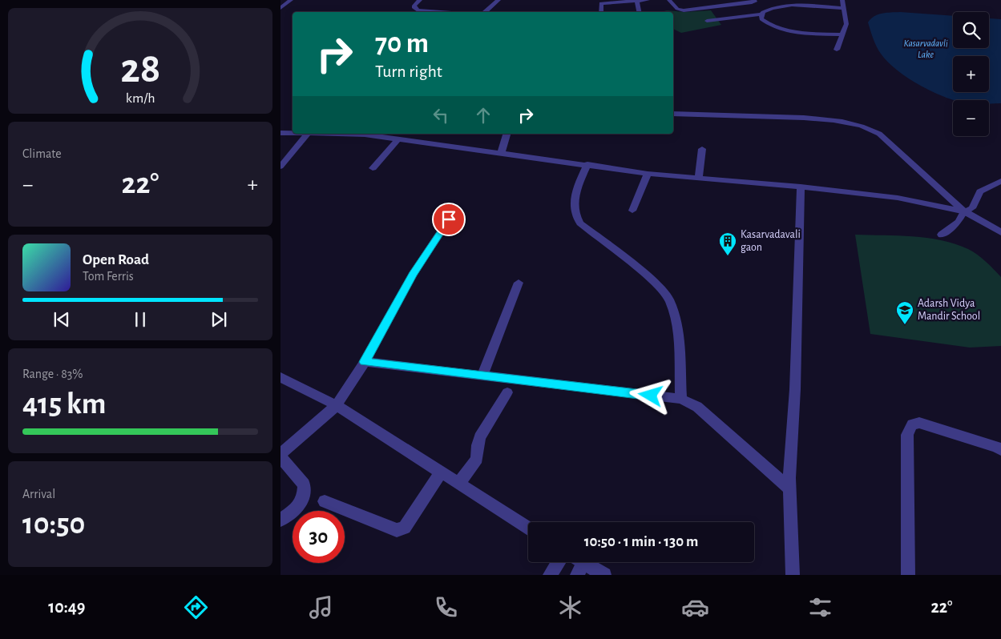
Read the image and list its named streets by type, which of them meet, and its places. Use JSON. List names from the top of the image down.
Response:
{
  "water": ["Kasarvadavli Lake"],
  "places": {
    "building": ["Kasarvadavali gaon"],
    "school or university": ["Adarsh Vidya Mandir School"]
  },
  "page": {
    "map_buttons": ["+", "−"],
    "turn": ["70 m", "Turn right"],
    "tile": [
      "Climate",
      ["Range · 83%", "415 km"],
      ["Arrival", "10:50"]
    ],
    "heat": ["−", "22°", "+"],
    "song": ["Open Road", "Tom Ferris"],
    "limit": "30",
    "trip": "10:50 · 1 min · 130 m",
    "tabs": ["10:49", "22°"],
    "gauge": ["28", "km/h"]
  }
}
